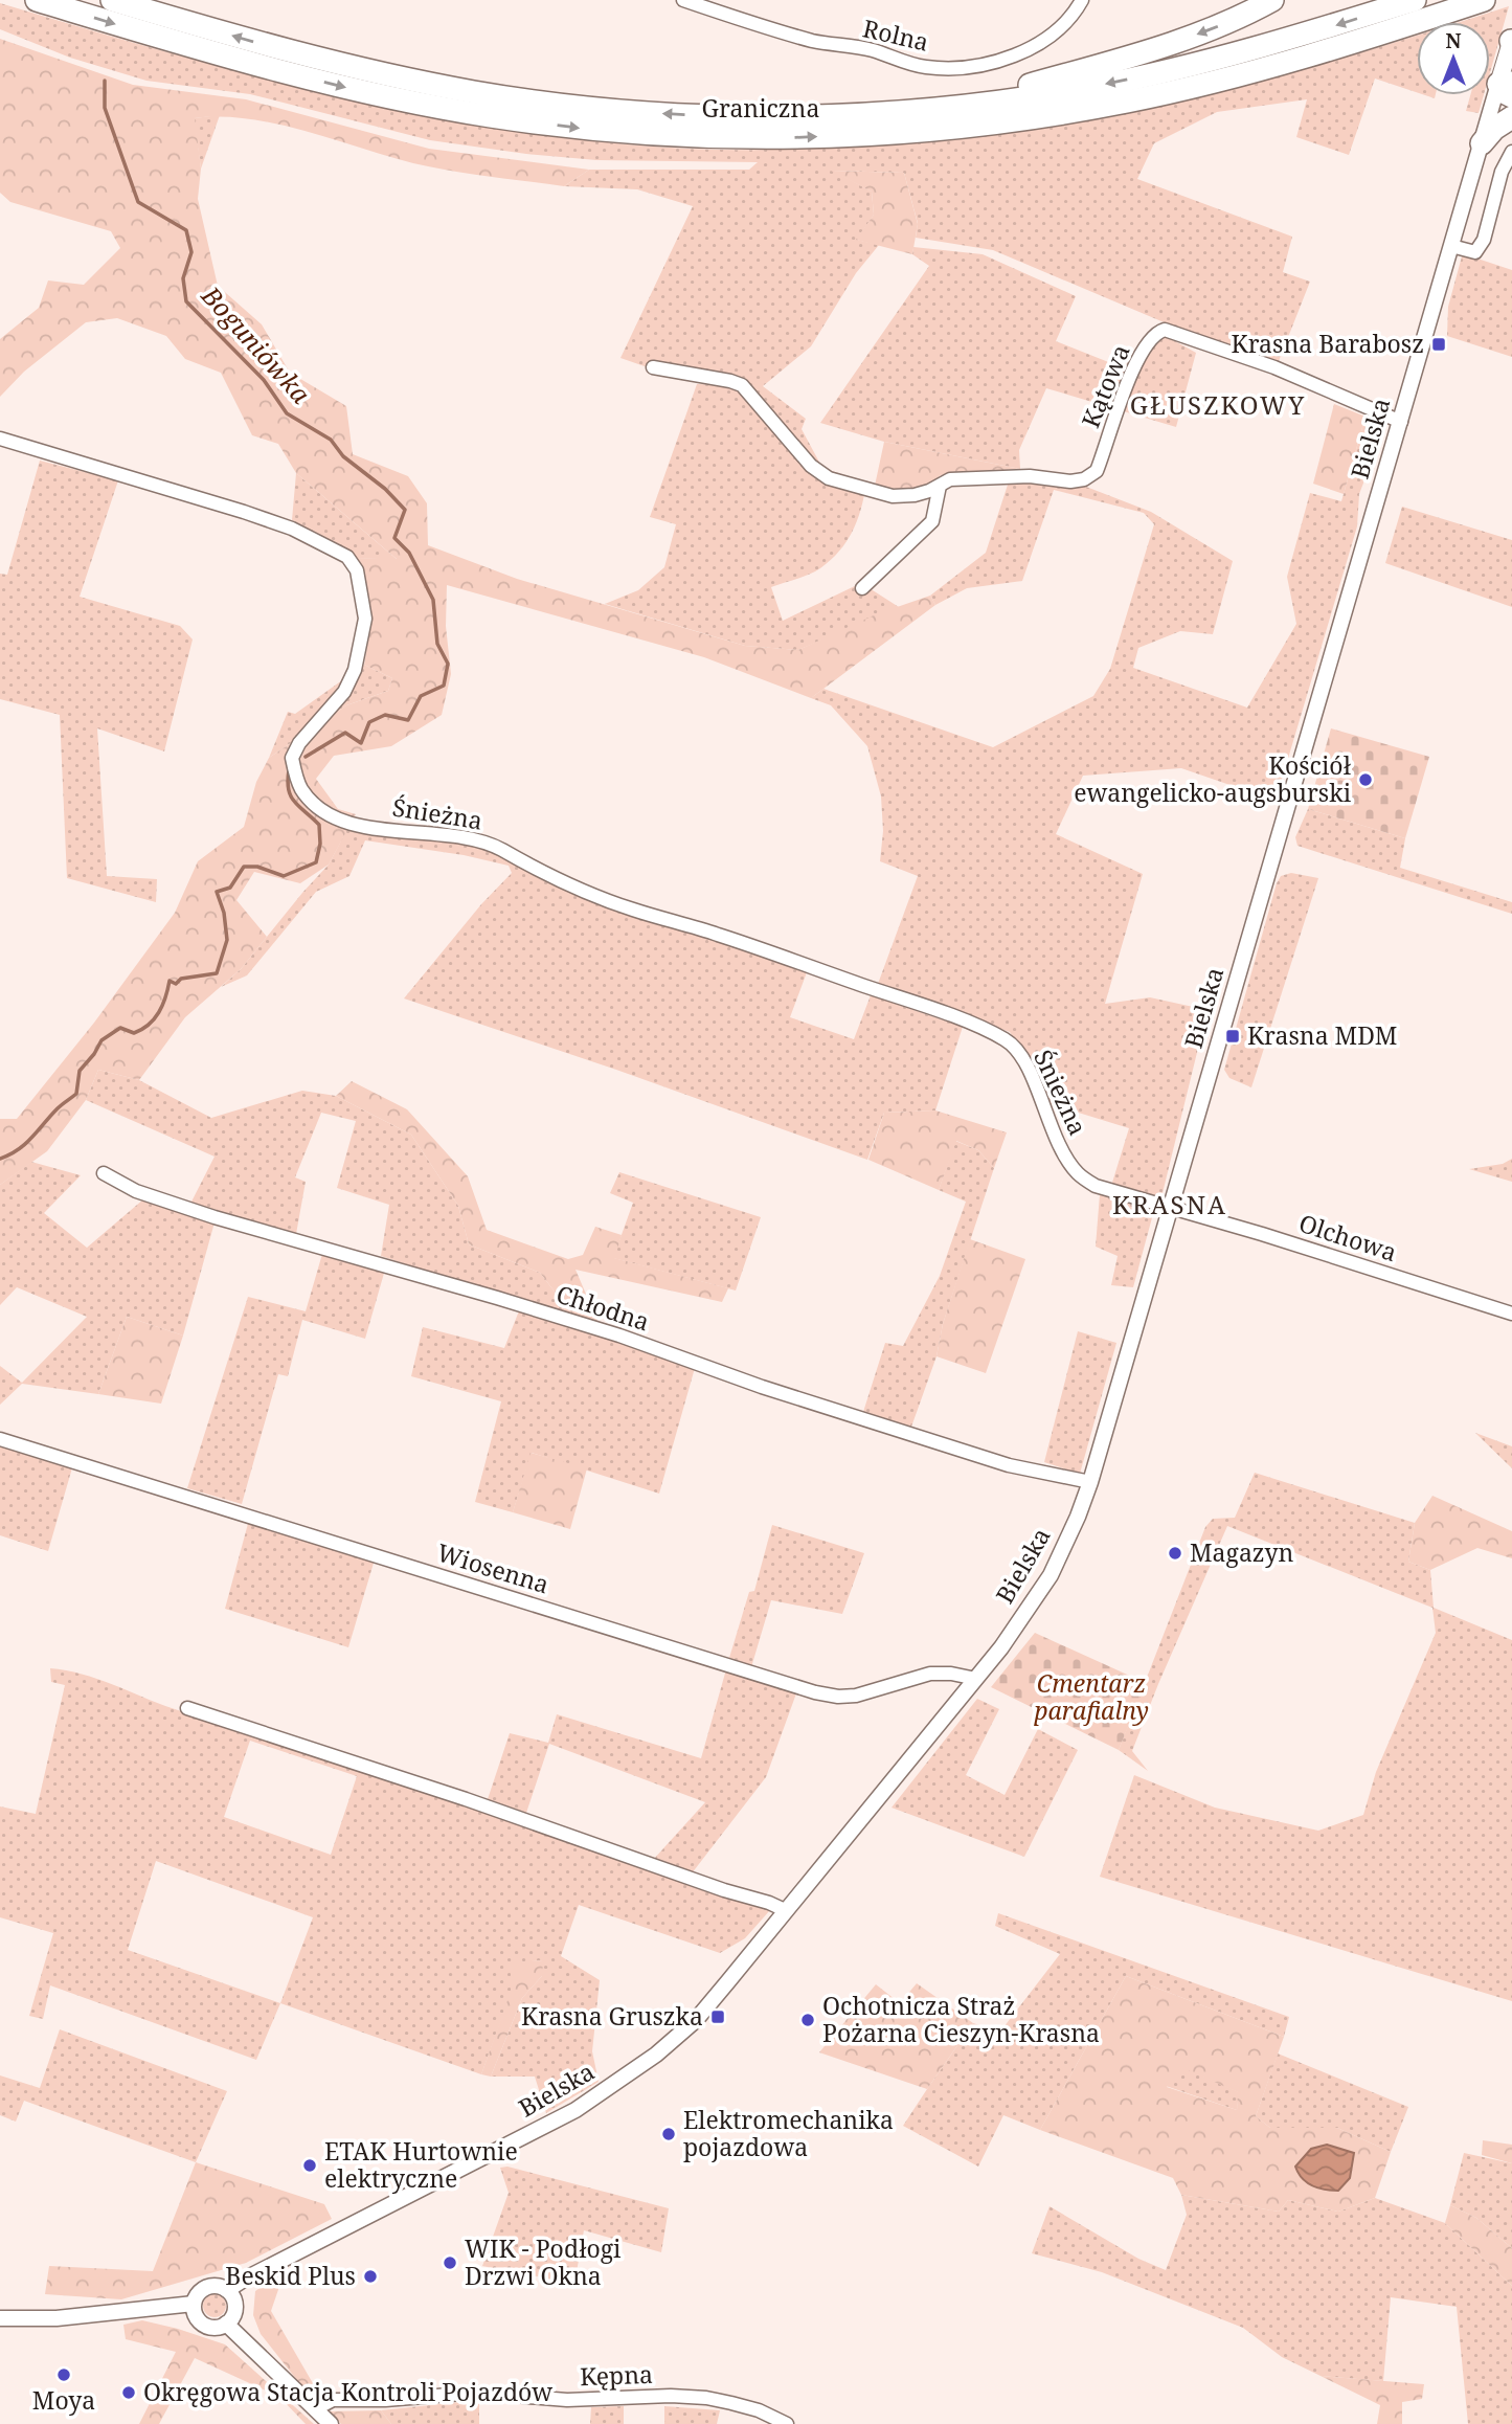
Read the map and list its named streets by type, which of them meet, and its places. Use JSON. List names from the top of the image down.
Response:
{
  "streets": {
    "highway": ["Graniczna"],
    "main road": ["Bielska"],
    "street": [
      "Rolna",
      "Kątowa",
      "Śnieżna",
      "Olchowa",
      "Chłodna",
      "Wiosenna",
      "Kępna"
    ]
  },
  "crossings": [
    ["Kątowa", "Bielska"],
    ["Bielska", "Śnieżna"],
    ["Bielska", "Olchowa"],
    ["Bielska", "Chłodna"],
    ["Bielska", "Wiosenna"],
    ["Śnieżna", "Olchowa"]
  ],
  "districts": ["GŁUSZKOWY", "KRASNA"],
  "water": ["Boguniówka"],
  "parks": ["Cmentarz parafialny"],
  "places": {
    "transit": ["Krasna Barabosz", "Krasna MDM", "Krasna Gruszka"],
    "other": [
      "Kościół ewangelicko-augsburski",
      "Magazyn",
      "Ochotnicza Straż Pożarna Cieszyn-Krasna",
      "Elektromechanika pojazdowa",
      "ETAK Hurtownie elektryczne",
      "WIK - Podłogi Drzwi Okna",
      "Beskid Plus",
      "Moya",
      "Okręgowa Stacja Kontroli Pojazdów"
    ]
  },
  "north": "top"
}
